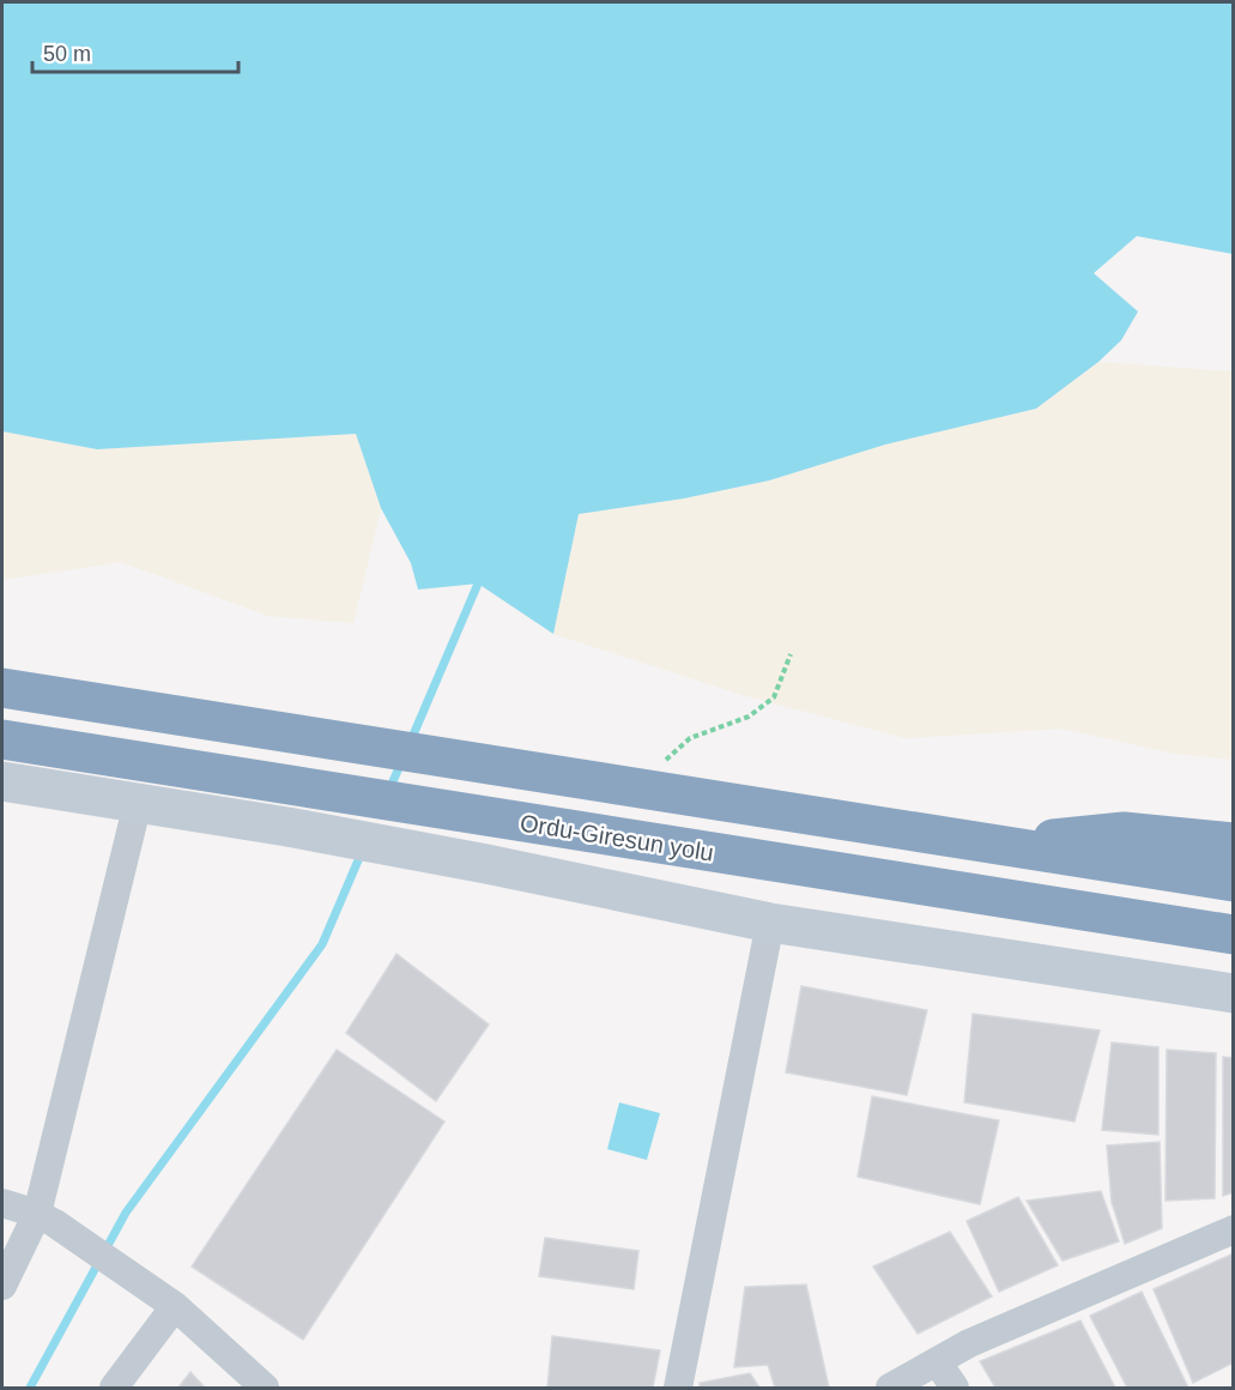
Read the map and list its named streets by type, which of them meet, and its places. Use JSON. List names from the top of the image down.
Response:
{
  "streets": {
    "highway": ["Ordu-Giresun yolu"]
  },
  "scale_bar": "50 m"
}
